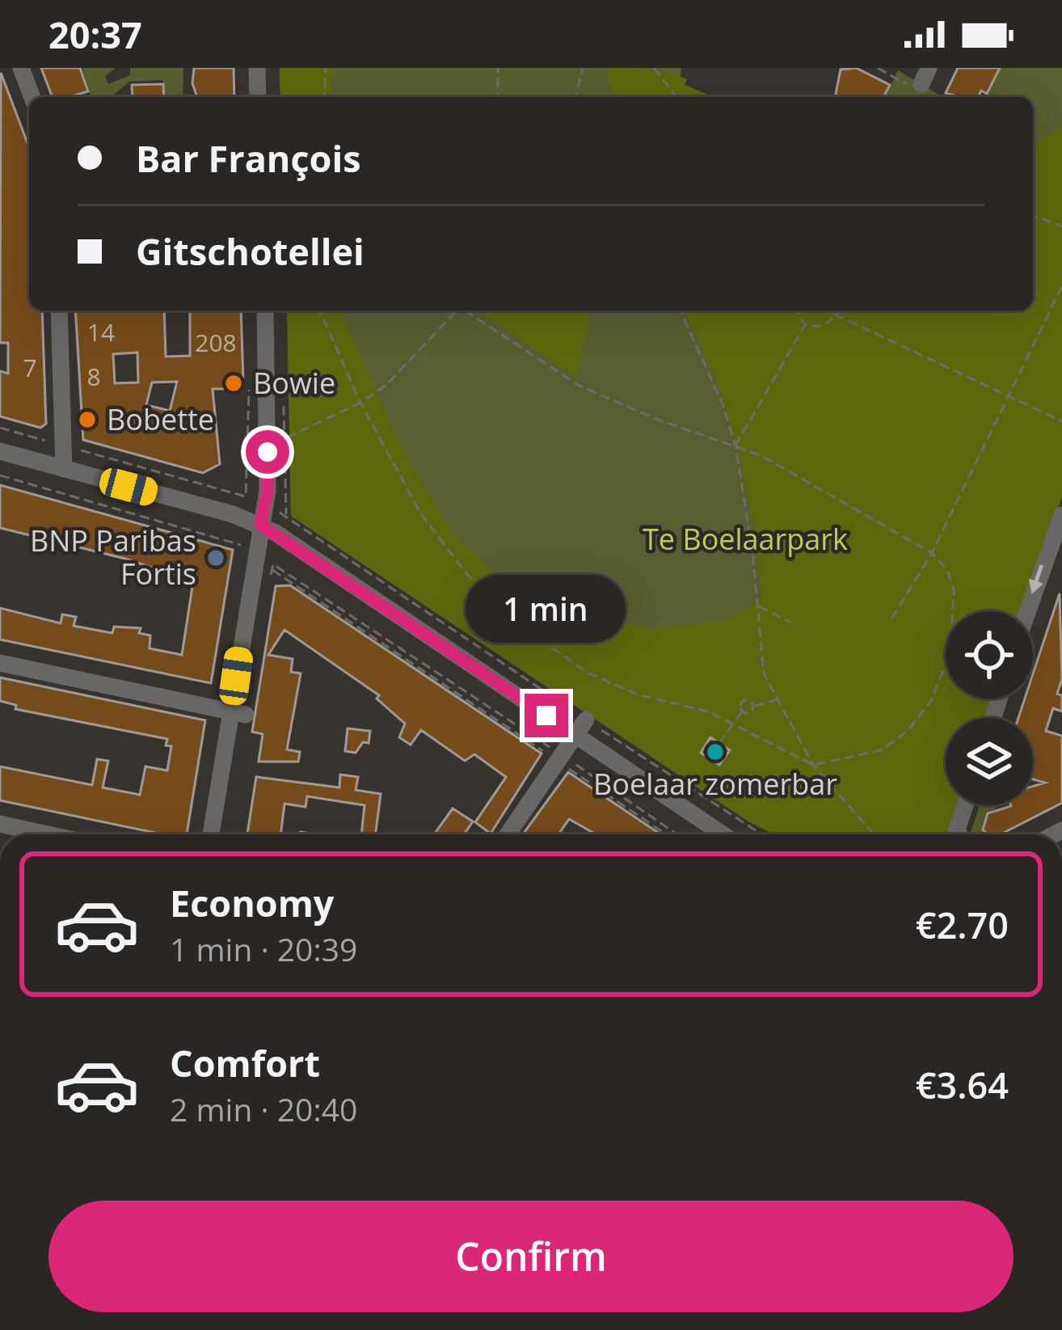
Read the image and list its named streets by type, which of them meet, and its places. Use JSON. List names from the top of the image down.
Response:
{
  "parks": ["Te Boelaarpark"],
  "places": [
    "Bowie",
    "Bobette",
    "BNP Paribas Fortis",
    "Boelaar zomerbar"
  ],
  "house_numbers": [
    "14",
    "208",
    "7",
    "8"
  ],
  "page": {
    "status": "20:37",
    "banner": ["Bar François", "Gitschotellei"],
    "bubble": "1 min",
    "list": [
      {
        "name": "Economy",
        "note": "1 min · 20:39",
        "value": "€2.70"
      },
      {
        "name": "Comfort",
        "note": "2 min · 20:40",
        "value": "€3.64"
      }
    ],
    "buttons": "Confirm"
  }
}
